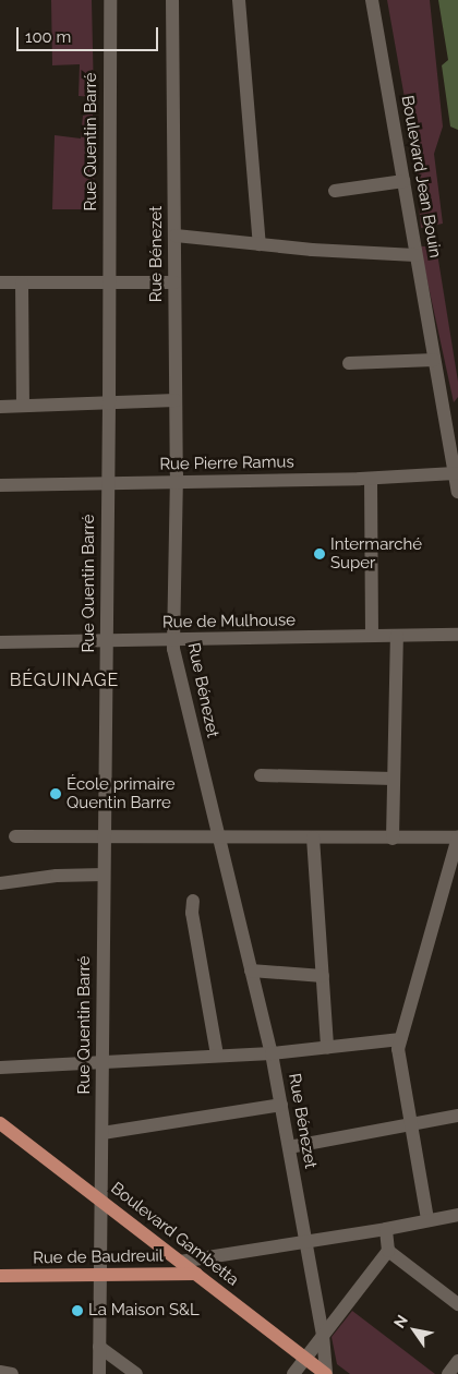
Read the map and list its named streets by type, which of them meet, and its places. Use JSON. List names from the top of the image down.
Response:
{
  "streets": {
    "main road": ["Boulevard Gambetta", "Rue de Baudreuil"],
    "street": [
      "Rue Quentin Barré",
      "Boulevard Jean Bouin",
      "Rue Bénezet",
      "Rue Pierre Ramus",
      "Rue de Mulhouse"
    ]
  },
  "crossings": [
    ["Rue Quentin Barré", "Rue Pierre Ramus"],
    ["Rue Quentin Barré", "Rue de Mulhouse"],
    ["Rue Quentin Barré", "Boulevard Gambetta"],
    ["Rue Quentin Barré", "Rue de Baudreuil"],
    ["Boulevard Jean Bouin", "Rue Pierre Ramus"],
    ["Rue Bénezet", "Rue Pierre Ramus"],
    ["Rue Bénezet", "Rue de Mulhouse"],
    ["Rue Bénezet", "Boulevard Gambetta"],
    ["Boulevard Gambetta", "Rue de Baudreuil"]
  ],
  "districts": ["BÉGUINAGE"],
  "places": ["Intermarché Super", "École primaire Quentin Barre", "La Maison S&L"],
  "scale_bar": "100 m",
  "north": "top left"
}
